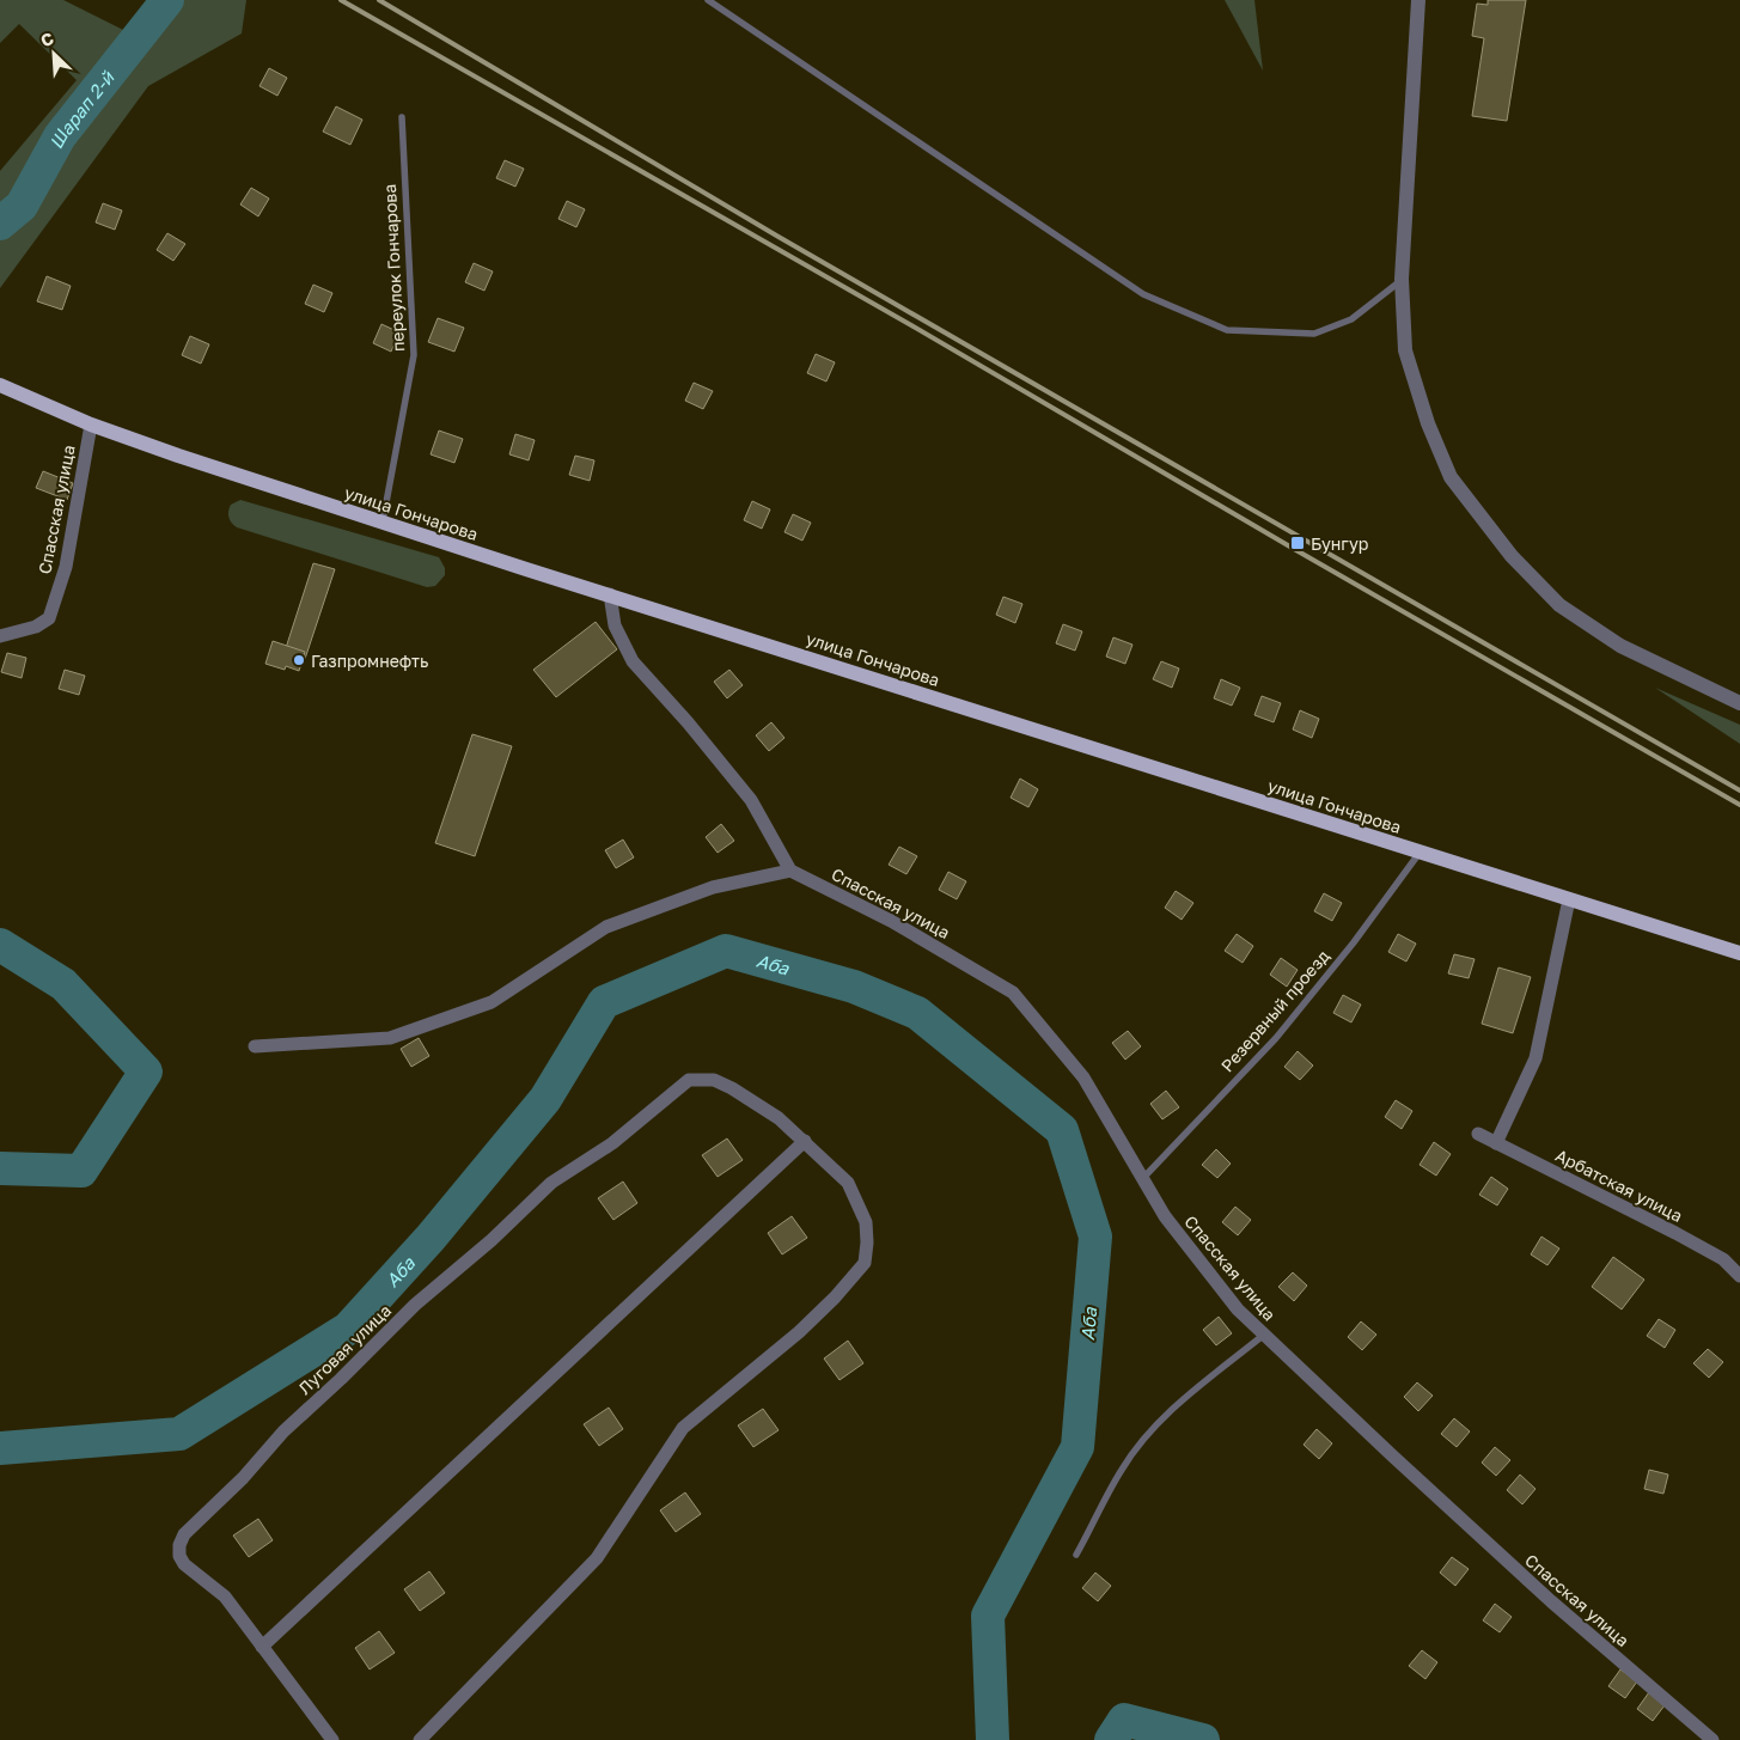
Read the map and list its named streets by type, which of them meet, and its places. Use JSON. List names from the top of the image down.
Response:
{
  "streets": {
    "main road": ["улица Гончарова"],
    "street": ["Спасская улица", "Арбатская улица", "Луговая улица"],
    "lane": ["переулок Гончарова", "Резервный проезд"]
  },
  "crossings": [
    ["переулок Гончарова", "улица Гончарова"],
    ["Спасская улица", "улица Гончарова"],
    ["Спасская улица", "Резервный проезд"],
    ["улица Гончарова", "Резервный проезд"]
  ],
  "water": ["Шарап 2-й", "Аба"],
  "places": {
    "transit": ["Бунгур"],
    "other": ["Газпромнефть"]
  },
  "north": "top left"
}
